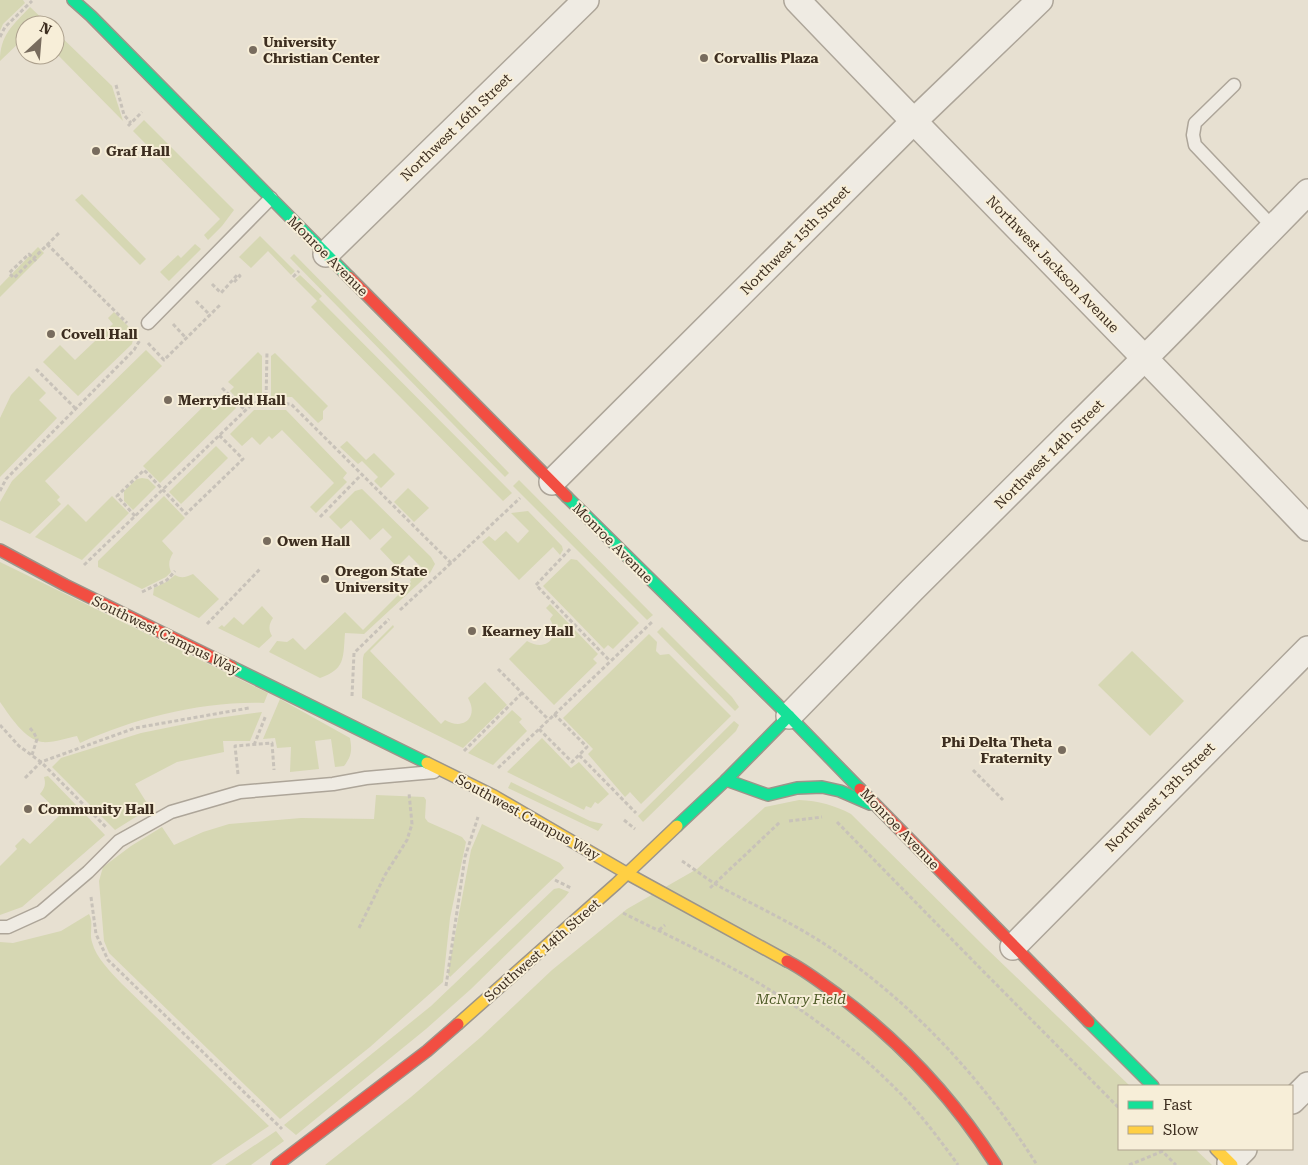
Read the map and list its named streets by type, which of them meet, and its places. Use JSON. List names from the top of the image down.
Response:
{
  "streets": {
    "street": [
      "Northwest 16th Street",
      "Northwest 15th Street",
      "Monroe Avenue",
      "Northwest Jackson Avenue",
      "Northwest 14th Street",
      "Southwest Campus Way",
      "Northwest 13th Street",
      "Southwest 14th Street"
    ]
  },
  "crossings": [
    ["Northwest 16th Street", "Monroe Avenue"],
    ["Northwest 15th Street", "Monroe Avenue"],
    ["Northwest 15th Street", "Northwest Jackson Avenue"],
    ["Monroe Avenue", "Northwest 14th Street"],
    ["Monroe Avenue", "Northwest 13th Street"],
    ["Monroe Avenue", "Southwest 14th Street"],
    ["Northwest Jackson Avenue", "Northwest 14th Street"],
    ["Northwest 14th Street", "Southwest 14th Street"],
    ["Southwest Campus Way", "Southwest 14th Street"]
  ],
  "parks": ["McNary Field"],
  "places": [
    "University Christian Center",
    "Corvallis Plaza",
    "Graf Hall",
    "Covell Hall",
    "Merryfield Hall",
    "Owen Hall",
    "Oregon State University",
    "Kearney Hall",
    "Phi Delta Theta Fraternity",
    "Community Hall"
  ],
  "legend": ["Fast", "Slow"],
  "north": "top right"
}
